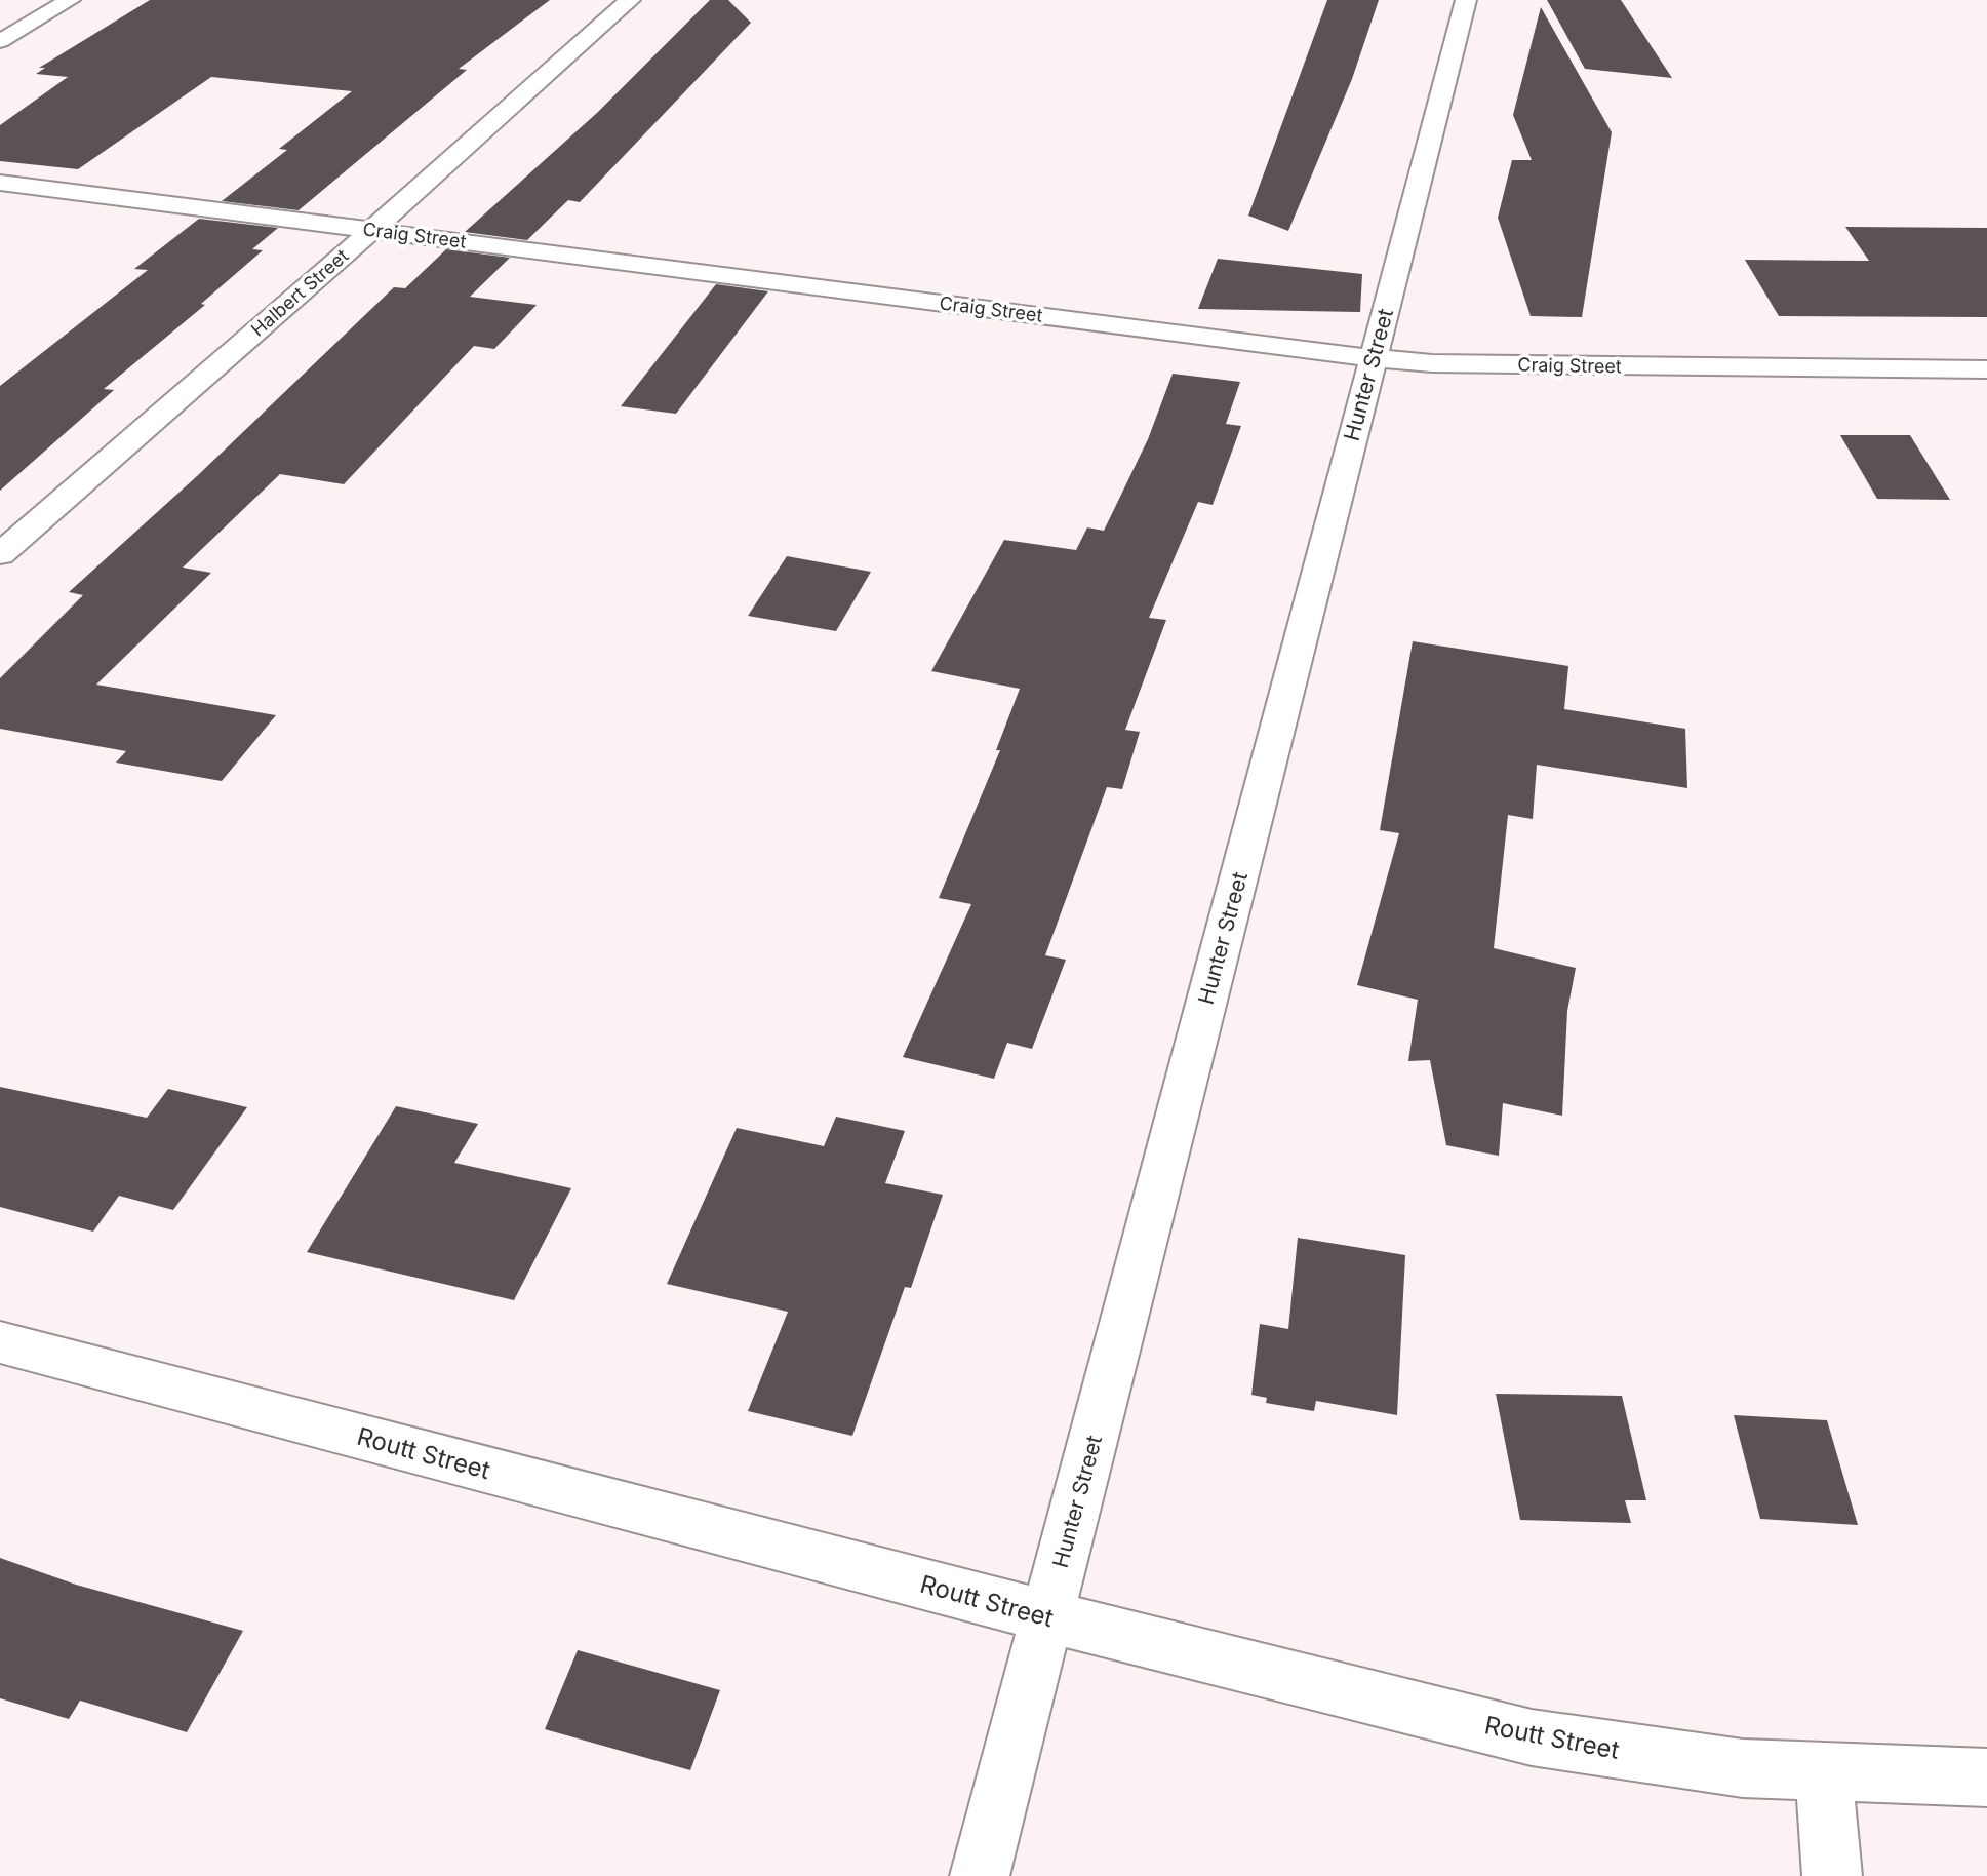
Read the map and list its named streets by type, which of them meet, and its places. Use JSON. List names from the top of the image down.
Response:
{
  "streets": {
    "street": [
      "Craig Street",
      "Halbert Street",
      "Hunter Street",
      "Routt Street"
    ]
  },
  "crossings": [
    ["Craig Street", "Halbert Street"],
    ["Craig Street", "Hunter Street"],
    ["Hunter Street", "Routt Street"]
  ]
}
